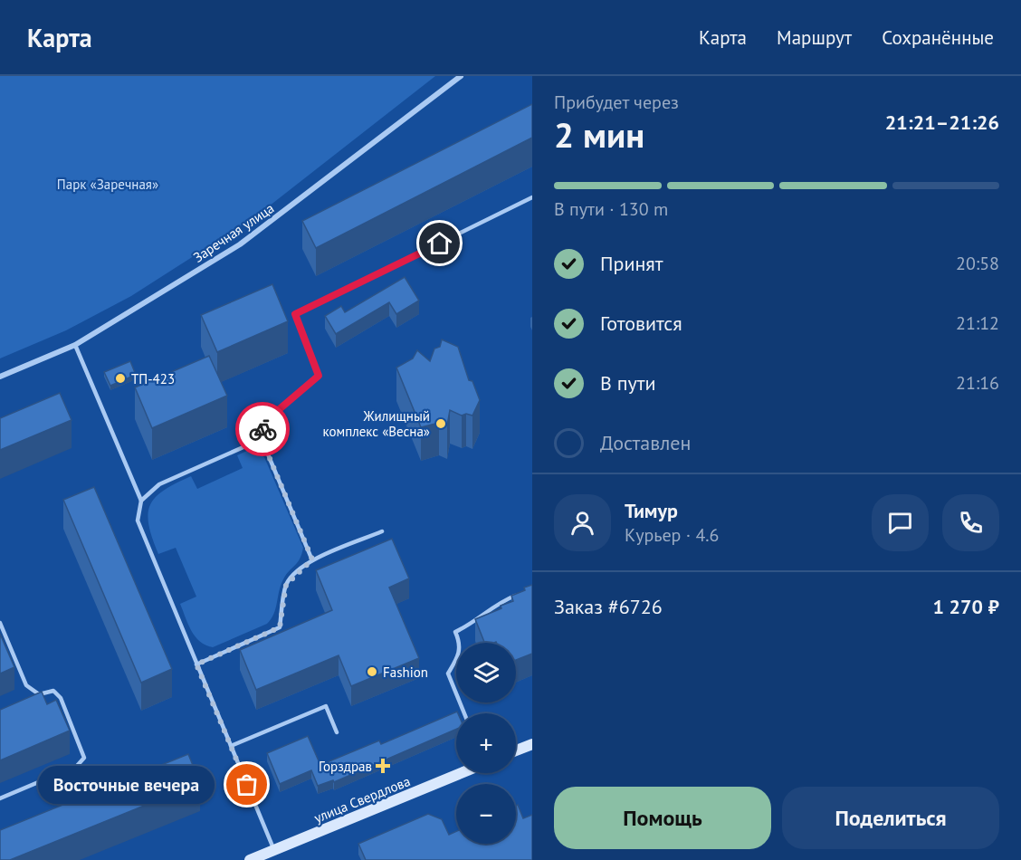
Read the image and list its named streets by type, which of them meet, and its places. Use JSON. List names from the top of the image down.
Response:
{
  "streets": {
    "main road": ["улица Свердлова"],
    "street": ["Заречная улица"]
  },
  "parks": ["Парк «Заречная»"],
  "places": {
    "other": [
      "ТП-423",
      "Жилищный комплекс «Весна»",
      "Fashion",
      "Восточные вечера"
    ],
    "health": ["Горздрав"]
  },
  "page": {
    "header": "Карта",
    "nav": ["Карта", "Маршрут", "Сохранённые"],
    "heading": ["2 мин", "Прибудет через", "21:21–21:26"],
    "panel": [
      "Тимур",
      "Курьер · 4.6",
      "Заказ #6726",
      "1 270 ₽"
    ],
    "bar": "В пути · 130 m",
    "list": [
      ["Принят", "20:58"],
      ["Готовится", "21:12"],
      ["В пути", "21:16"],
      "Доставлен"
    ],
    "map_buttons": ["+", "−"],
    "bubble": "Восточные вечера",
    "buttons": ["Помощь", "Поделиться"]
  }
}
